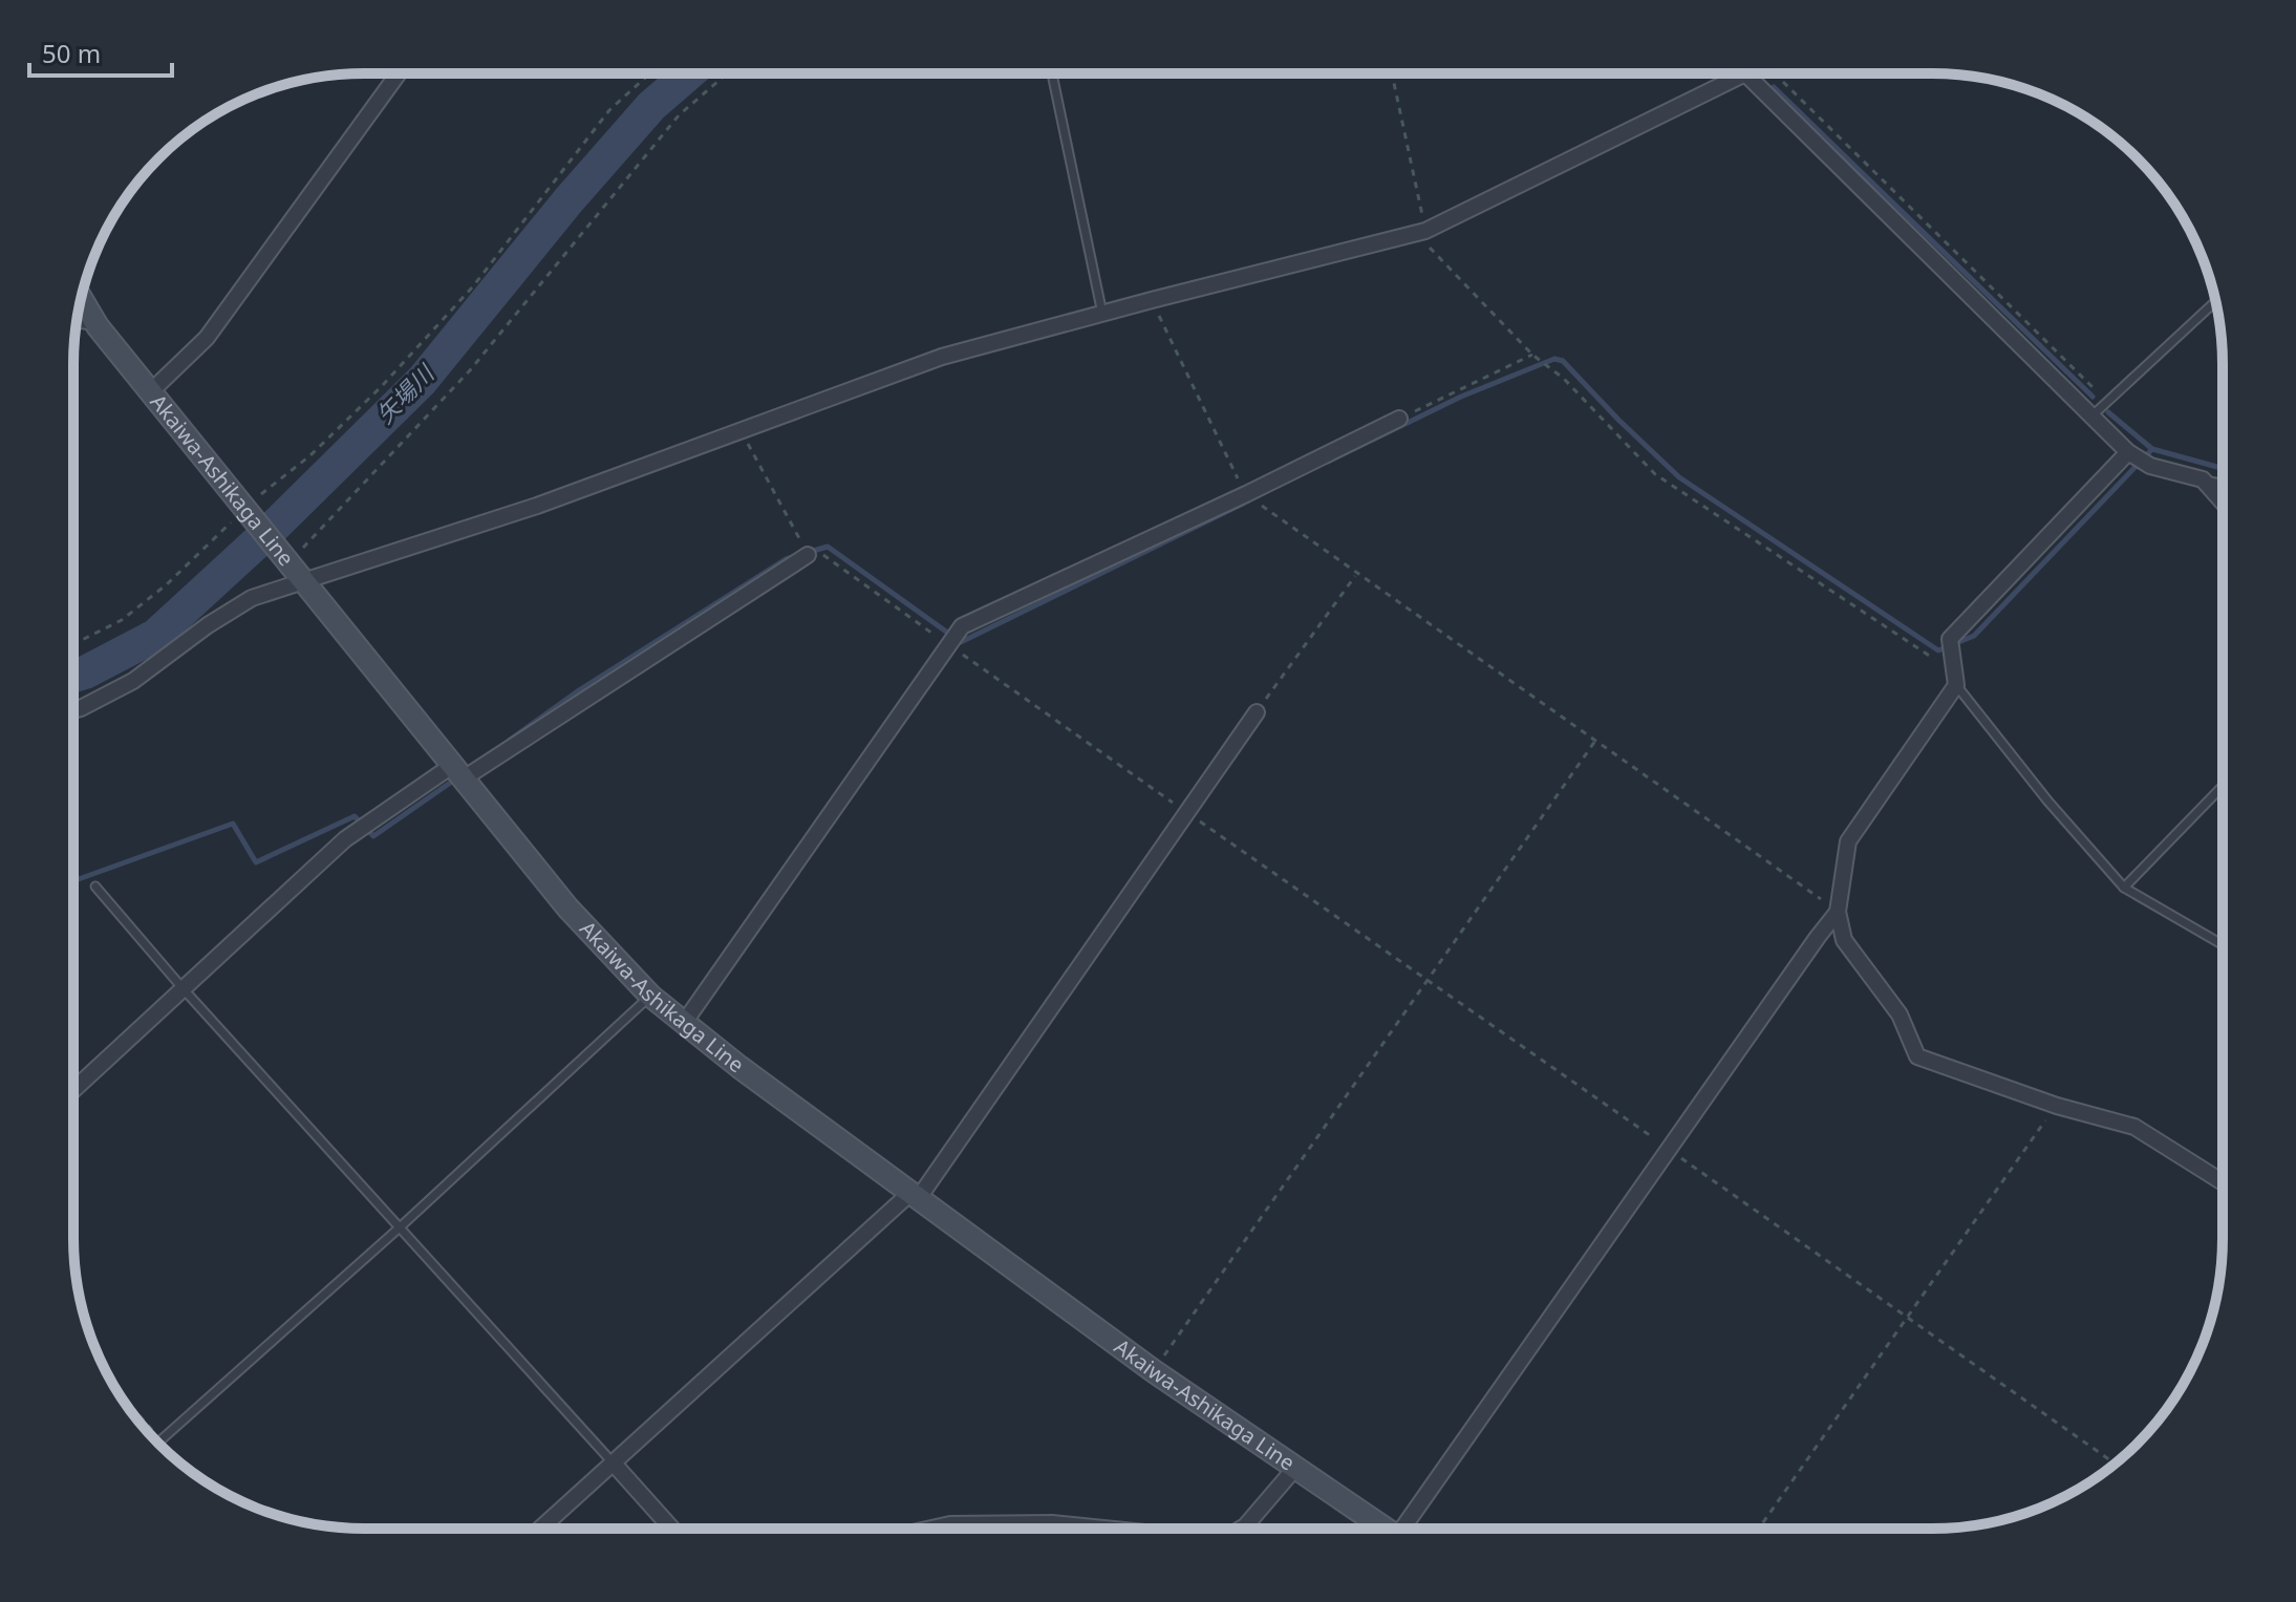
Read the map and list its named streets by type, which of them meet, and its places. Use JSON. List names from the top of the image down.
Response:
{
  "streets": {
    "main road": ["Akaiwa-Ashikaga Line"]
  },
  "water": ["矢場川"],
  "scale_bar": "50 m"
}
